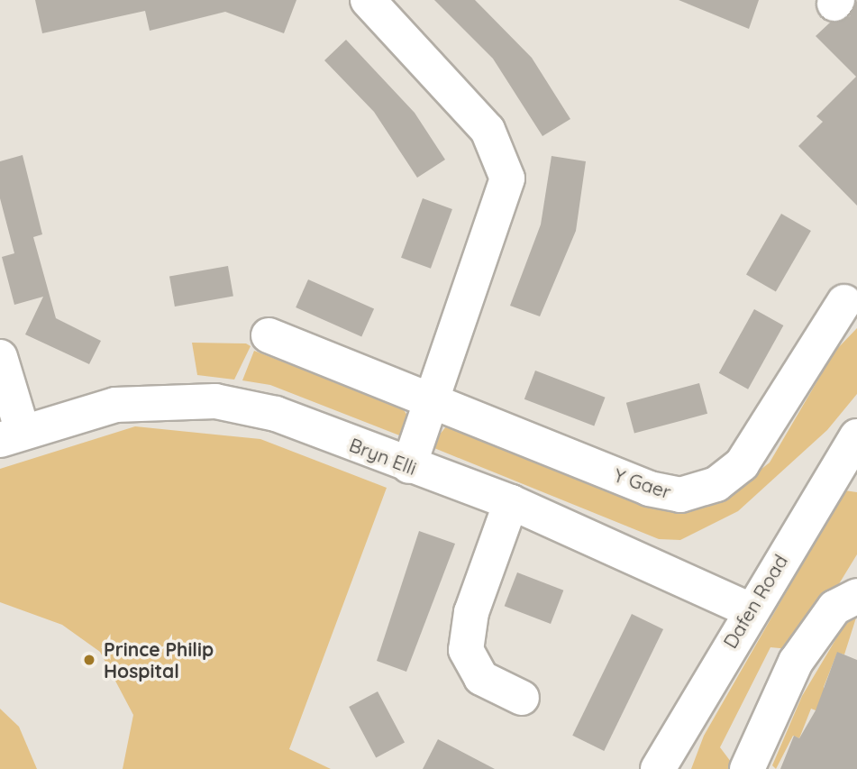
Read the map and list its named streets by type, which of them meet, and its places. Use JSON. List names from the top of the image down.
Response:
{
  "streets": {
    "street": ["Bryn Elli", "Y Gaer", "Dafen Road"]
  },
  "crossings": [
    ["Bryn Elli", "Dafen Road"]
  ],
  "places": ["Prince Philip Hospital"]
}
